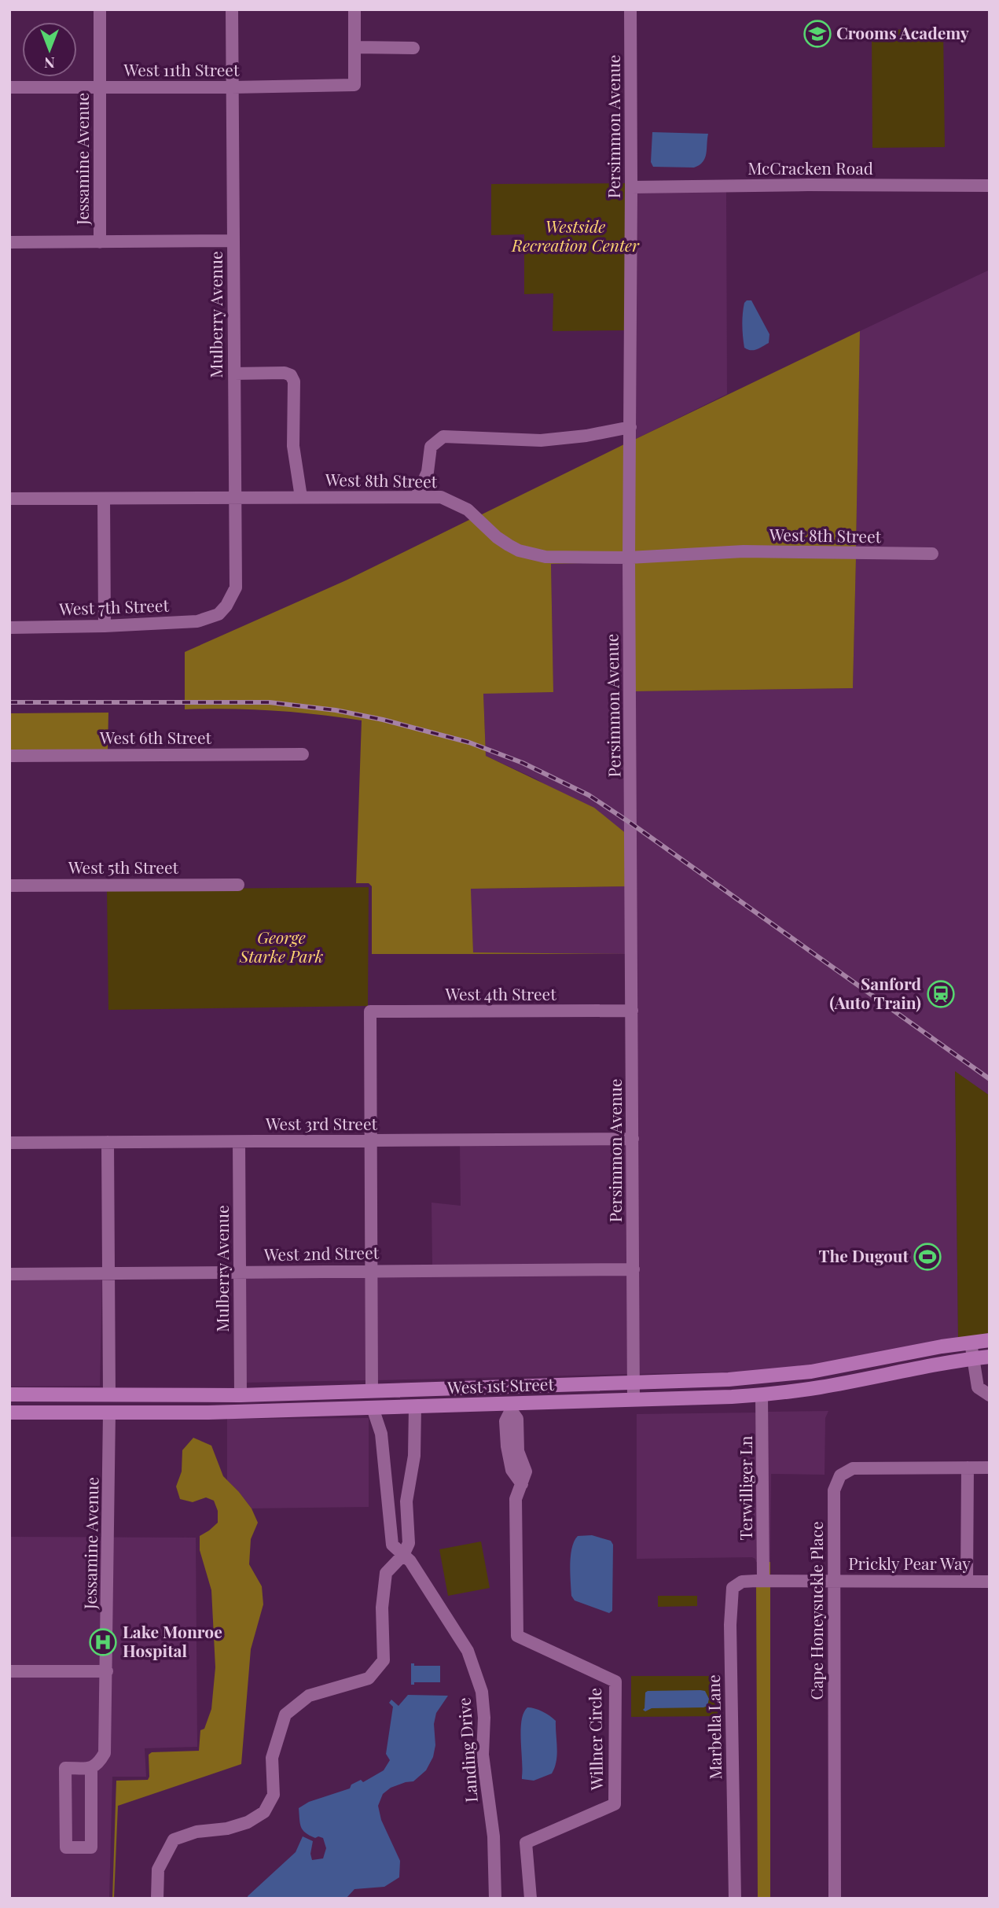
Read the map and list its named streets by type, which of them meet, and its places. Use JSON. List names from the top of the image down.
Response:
{
  "streets": {
    "main road": ["West 1st Street"],
    "street": [
      "West 11th Street",
      "Persimmon Avenue",
      "Jessamine Avenue",
      "McCracken Road",
      "Mulberry Avenue",
      "West 8th Street",
      "West 7th Street",
      "West 6th Street",
      "West 5th Street",
      "West 4th Street",
      "West 3rd Street",
      "West 2nd Street",
      "Terwilliger Ln",
      "Prickly Pear Way",
      "Cape Honeysuckle Place",
      "Marbella Lane",
      "Willner Circle",
      "Landing Drive"
    ]
  },
  "crossings": [
    ["West 11th Street", "Jessamine Avenue"],
    ["West 11th Street", "Mulberry Avenue"],
    ["Persimmon Avenue", "McCracken Road"],
    ["Persimmon Avenue", "West 8th Street"],
    ["Persimmon Avenue", "West 4th Street"],
    ["Persimmon Avenue", "West 3rd Street"],
    ["Persimmon Avenue", "West 2nd Street"],
    ["Persimmon Avenue", "West 1st Street"],
    ["Jessamine Avenue", "West 1st Street"],
    ["Mulberry Avenue", "West 8th Street"],
    ["Mulberry Avenue", "West 7th Street"],
    ["Mulberry Avenue", "West 3rd Street"],
    ["Mulberry Avenue", "West 2nd Street"],
    ["Mulberry Avenue", "West 1st Street"],
    ["West 4th Street", "West 3rd Street"],
    ["West 1st Street", "Terwilliger Ln"],
    ["West 1st Street", "Willner Circle"],
    ["West 1st Street", "Landing Drive"],
    ["Terwilliger Ln", "Prickly Pear Way"],
    ["Terwilliger Ln", "Marbella Lane"],
    ["Prickly Pear Way", "Cape Honeysuckle Place"],
    ["Prickly Pear Way", "Marbella Lane"]
  ],
  "parks": ["Westside Recreation Center", "George Starke Park"],
  "places": {
    "school or university": ["Crooms Academy"],
    "station": ["Sanford (Auto Train)"],
    "sports": ["The Dugout"],
    "hospital": ["Lake Monroe Hospital"]
  },
  "north": "bottom"
}
